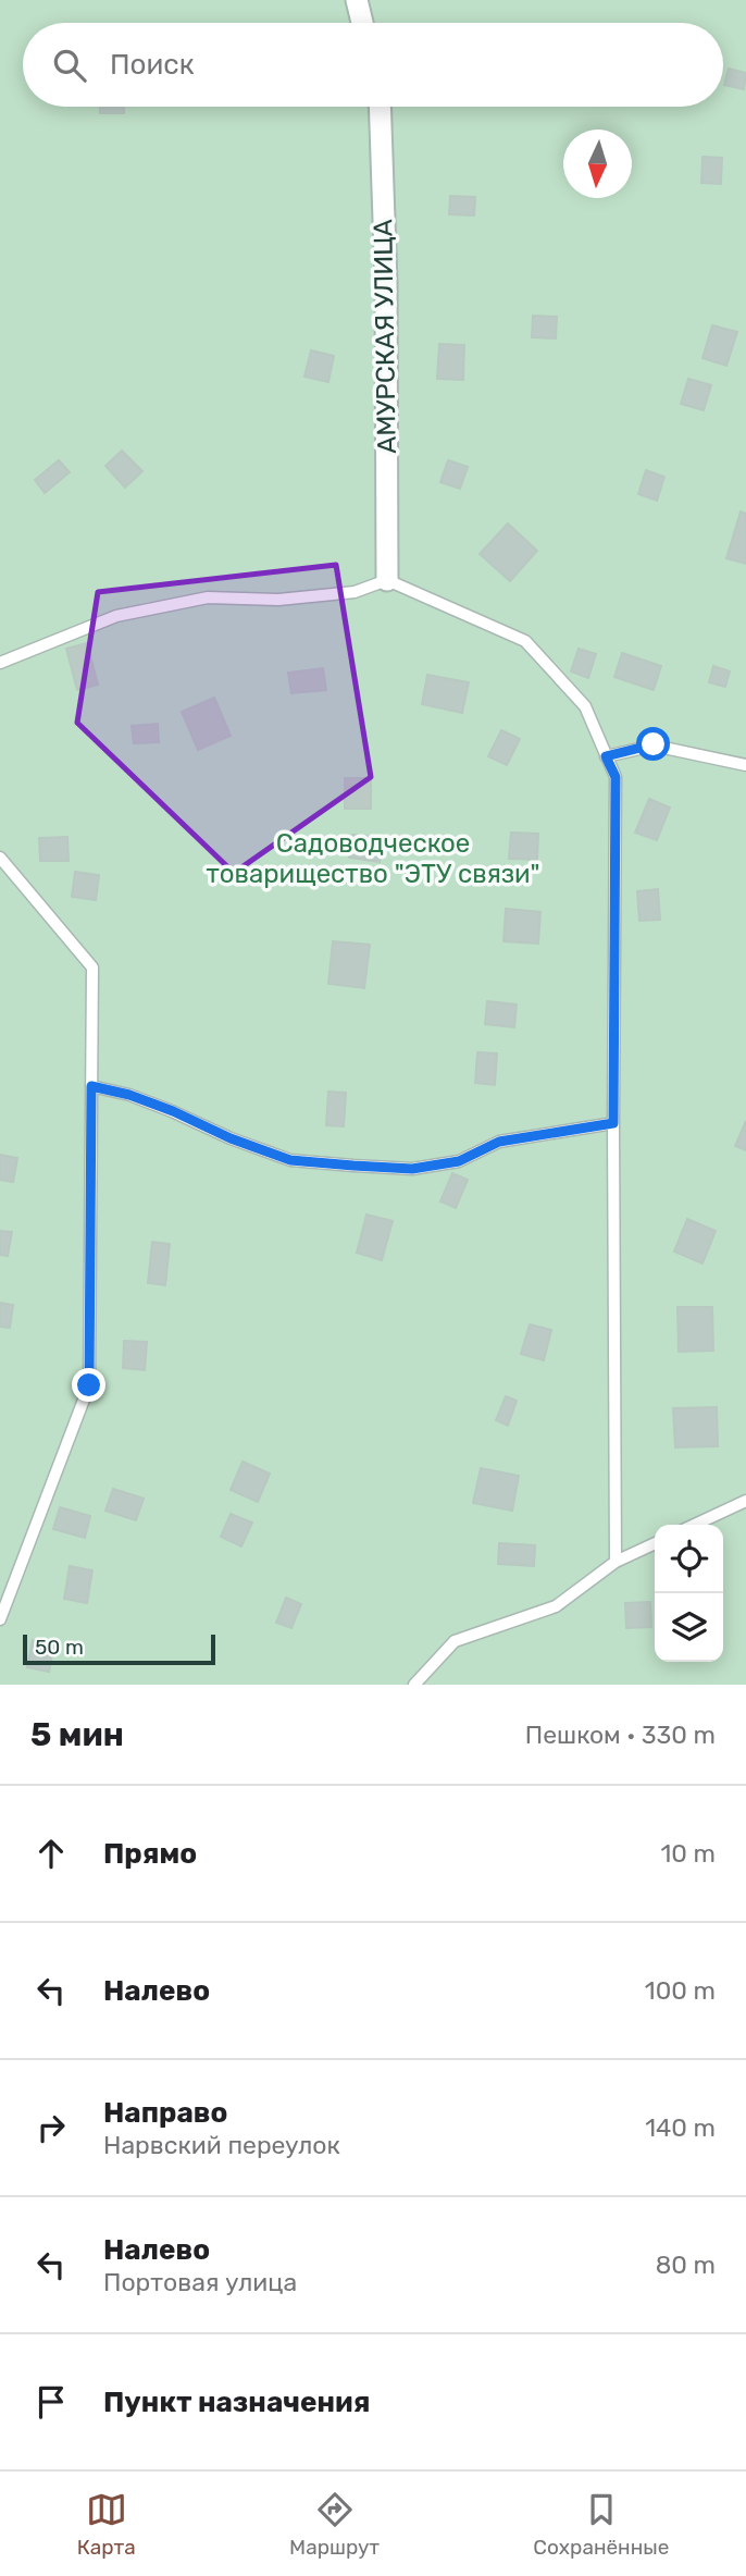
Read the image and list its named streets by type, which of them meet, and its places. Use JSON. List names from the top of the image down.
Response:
{
  "streets": {
    "street": ["АМУРСКАЯ УЛИЦА"]
  },
  "parks": ["Садоводческое товарищество \"ЭТУ связи\""],
  "scale_bar": "50 m",
  "north": "bottom",
  "page": {
    "search": "Поиск",
    "scale": "50 m",
    "heading": ["5 мин", "Пешком · 330 m"],
    "list": [
      ["Прямо", "10 m"],
      ["Налево", "100 m"],
      ["Направо", "Нарвский переулок", "140 m"],
      ["Налево", "Портовая улица", "80 m"],
      "Пункт назначения"
    ],
    "nav": ["Карта", "Маршрут", "Сохранённые"]
  }
}
